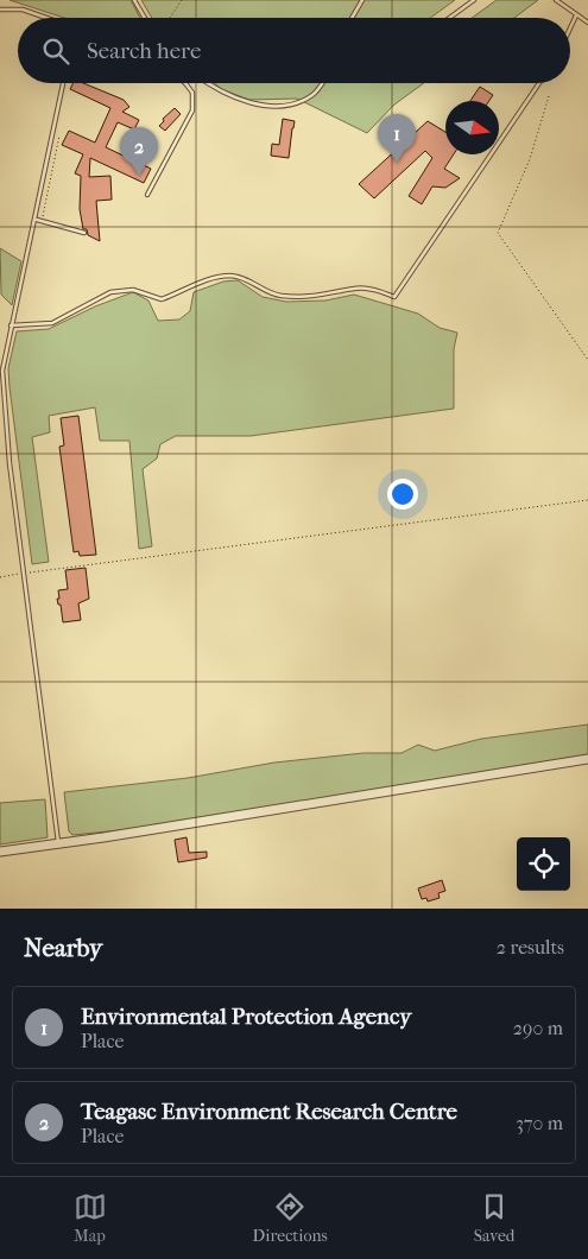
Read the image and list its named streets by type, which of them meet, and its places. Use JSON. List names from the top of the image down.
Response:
{
  "north": "right",
  "page": {
    "search": "Search here",
    "pins": ["1", "2"],
    "heading": ["Nearby", "2 results"],
    "list": [
      {
        "mark": "1",
        "name": "Environmental Protection Agency",
        "note": "Place",
        "value": "290 m"
      },
      {
        "mark": "2",
        "name": "Teagasc Environment Research Centre",
        "note": "Place",
        "value": "370 m"
      }
    ],
    "nav": ["Map", "Directions", "Saved"]
  }
}
